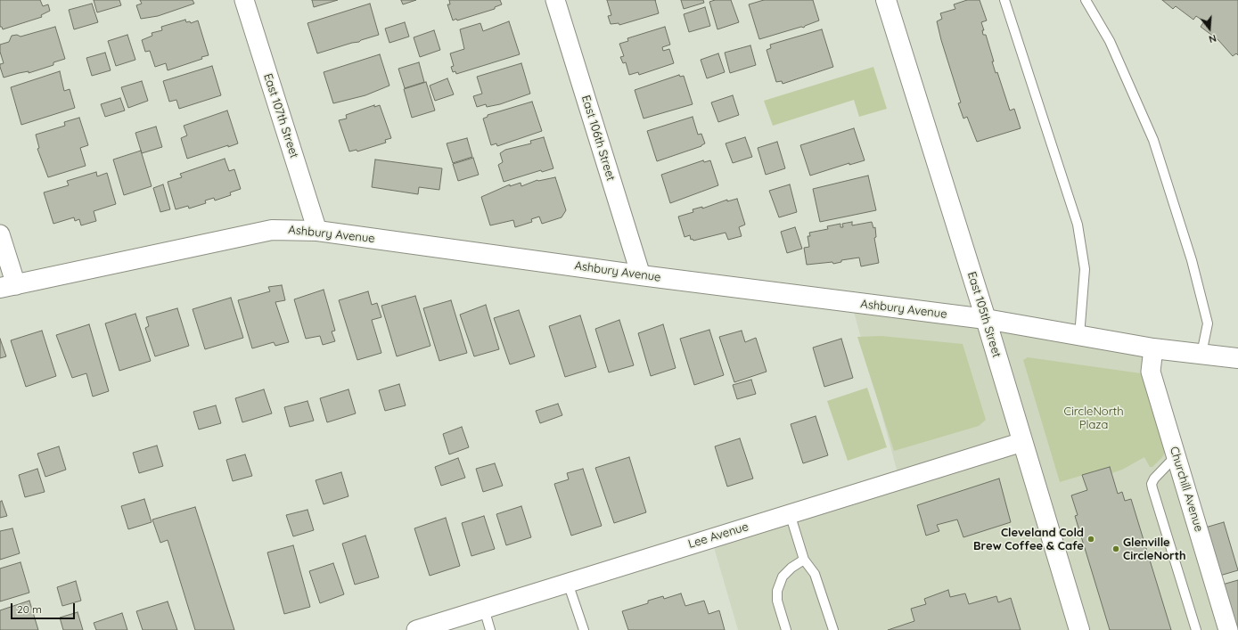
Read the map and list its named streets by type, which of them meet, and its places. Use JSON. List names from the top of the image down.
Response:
{
  "streets": {
    "street": [
      "East 107th Street",
      "East 106th Street",
      "Ashbury Avenue",
      "East 105th Street",
      "Churchill Avenue",
      "Lee Avenue"
    ]
  },
  "crossings": [
    ["East 107th Street", "Ashbury Avenue"],
    ["East 106th Street", "Ashbury Avenue"],
    ["Ashbury Avenue", "East 105th Street"],
    ["Ashbury Avenue", "Churchill Avenue"],
    ["East 105th Street", "Lee Avenue"]
  ],
  "parks": ["CircleNorth Plaza"],
  "places": ["Cleveland Cold Brew Coffee & Cafe", "Glenville CircleNorth"],
  "scale_bar": "20 m",
  "north": "bottom"
}
